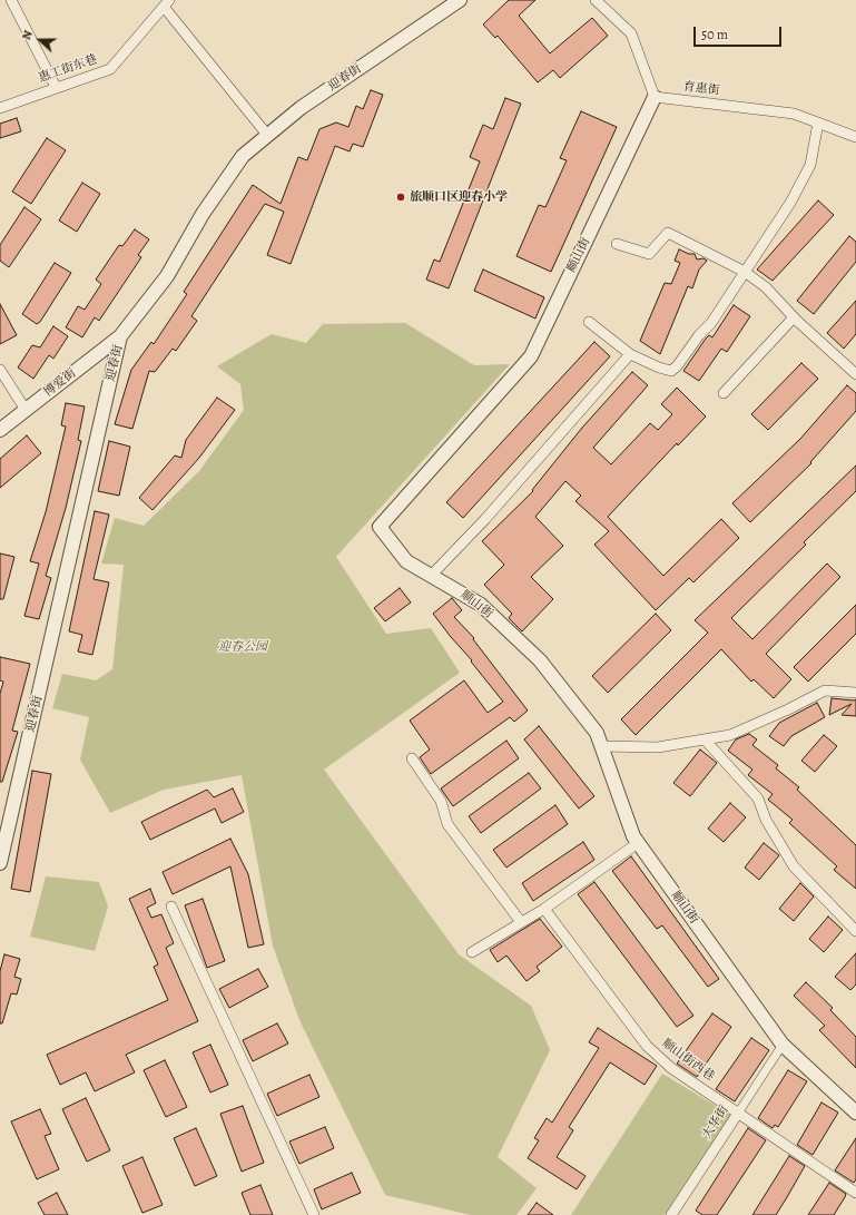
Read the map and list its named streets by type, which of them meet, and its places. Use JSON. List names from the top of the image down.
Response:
{
  "streets": {
    "street": [
      "惠工街东巷",
      "迎春街",
      "育惠街",
      "顺山街",
      "博爱街",
      "顺山街西巷",
      "大华街"
    ]
  },
  "crossings": [
    ["迎春街", "博爱街"],
    ["育惠街", "顺山街"],
    ["顺山街", "大华街"],
    ["顺山街西巷", "大华街"]
  ],
  "parks": ["迎春公园"],
  "places": ["旅顺口区迎春小学"],
  "scale_bar": "50 m",
  "north": "left"
}
